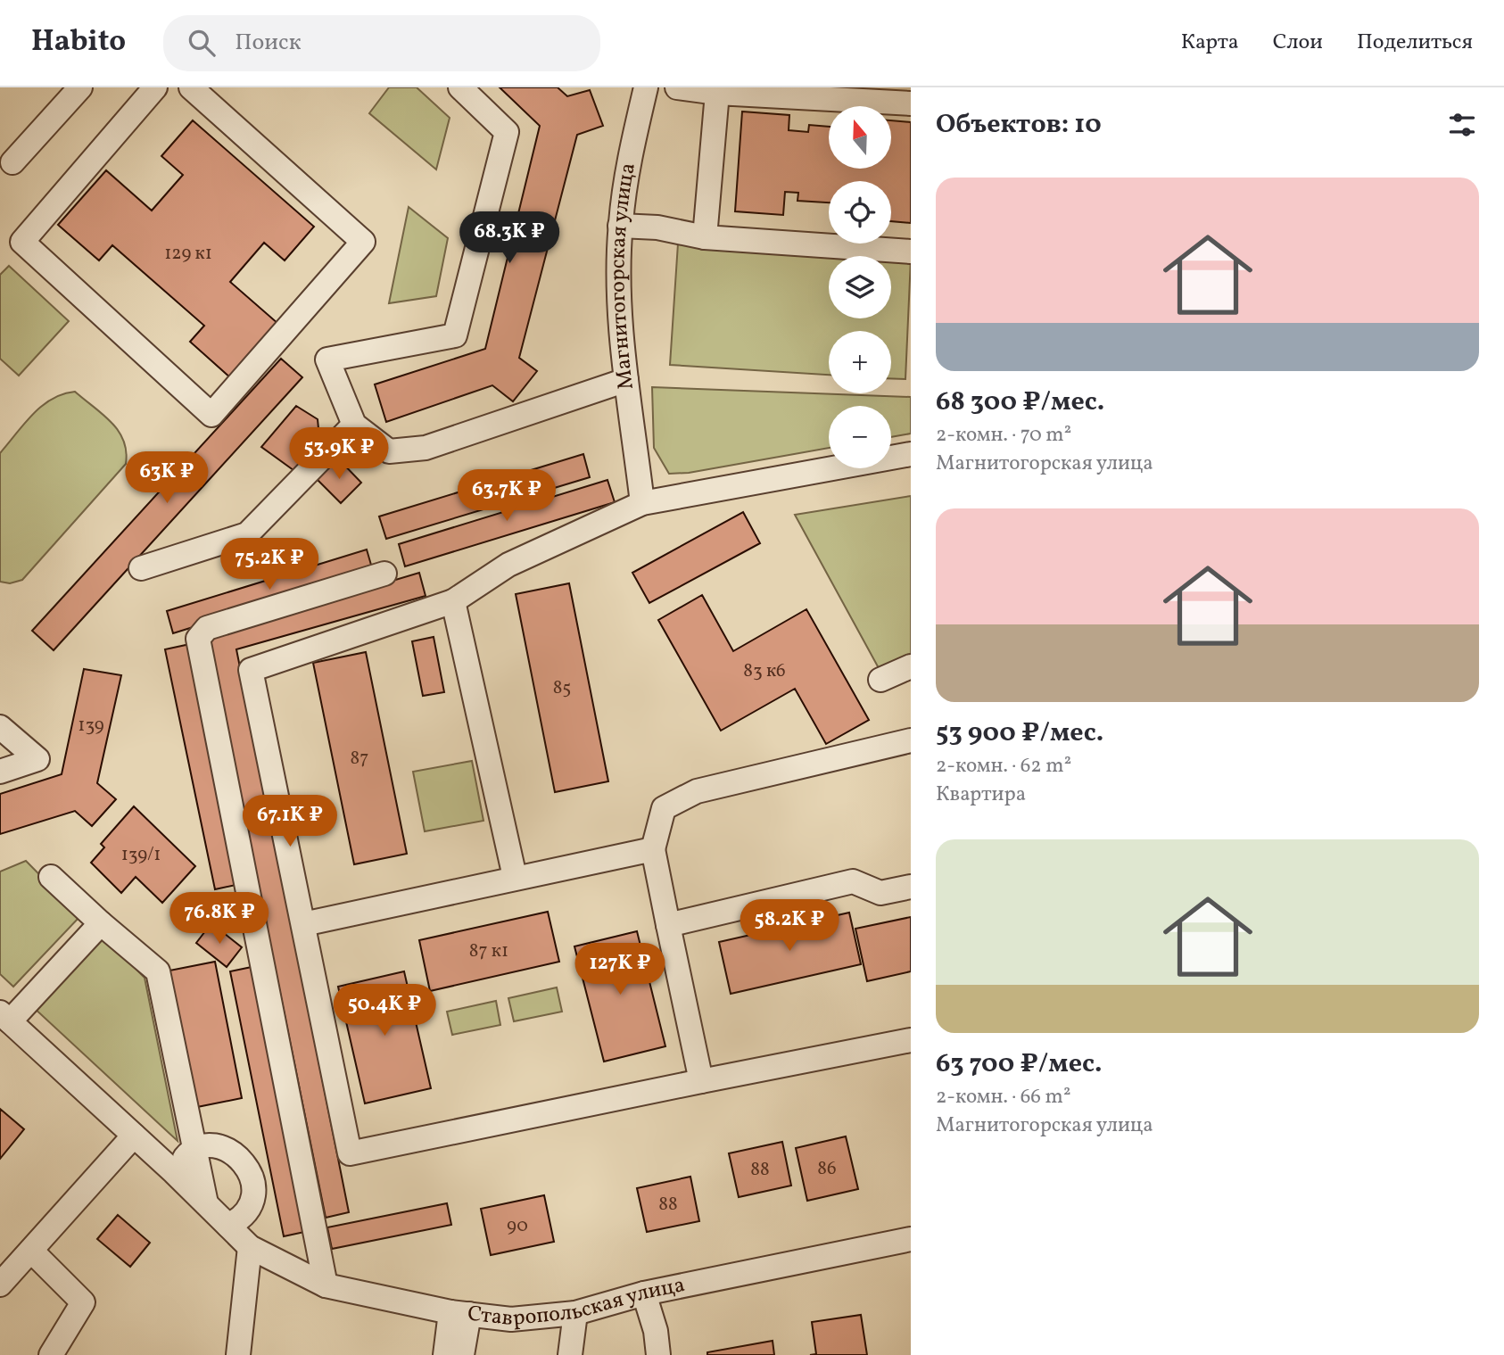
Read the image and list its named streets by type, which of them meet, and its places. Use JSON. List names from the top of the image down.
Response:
{
  "streets": {
    "street": ["Магнитогорская улица", "Ставропольская улица"]
  },
  "house_numbers": [
    "129 к1",
    "83 к6",
    "85",
    "139",
    "87",
    "139/1",
    "87 к1",
    "86",
    "88",
    "88",
    "90"
  ],
  "north": "top",
  "page": {
    "header": "Habito",
    "search": "Поиск",
    "nav": ["Карта", "Слои", "Поделиться"],
    "heading": "Объектов: 10",
    "map_buttons": ["+", "−"],
    "list": [
      {
        "name": "68 300 ₽/мес.",
        "note": "2-комн. · 70 m² · Магнитогорская улица"
      },
      {
        "name": "53 900 ₽/мес.",
        "note": "2-комн. · 62 m² · Квартира"
      },
      {
        "name": "63 700 ₽/мес.",
        "note": "2-комн. · 66 m² · Магнитогорская улица"
      }
    ],
    "price": [
      "68.3K ₽",
      "53.9K ₽",
      "63K ₽",
      "63.7K ₽",
      "75.2K ₽",
      "67.1K ₽",
      "76.8K ₽",
      "58.2K ₽",
      "127K ₽",
      "50.4K ₽"
    ]
  }
}
